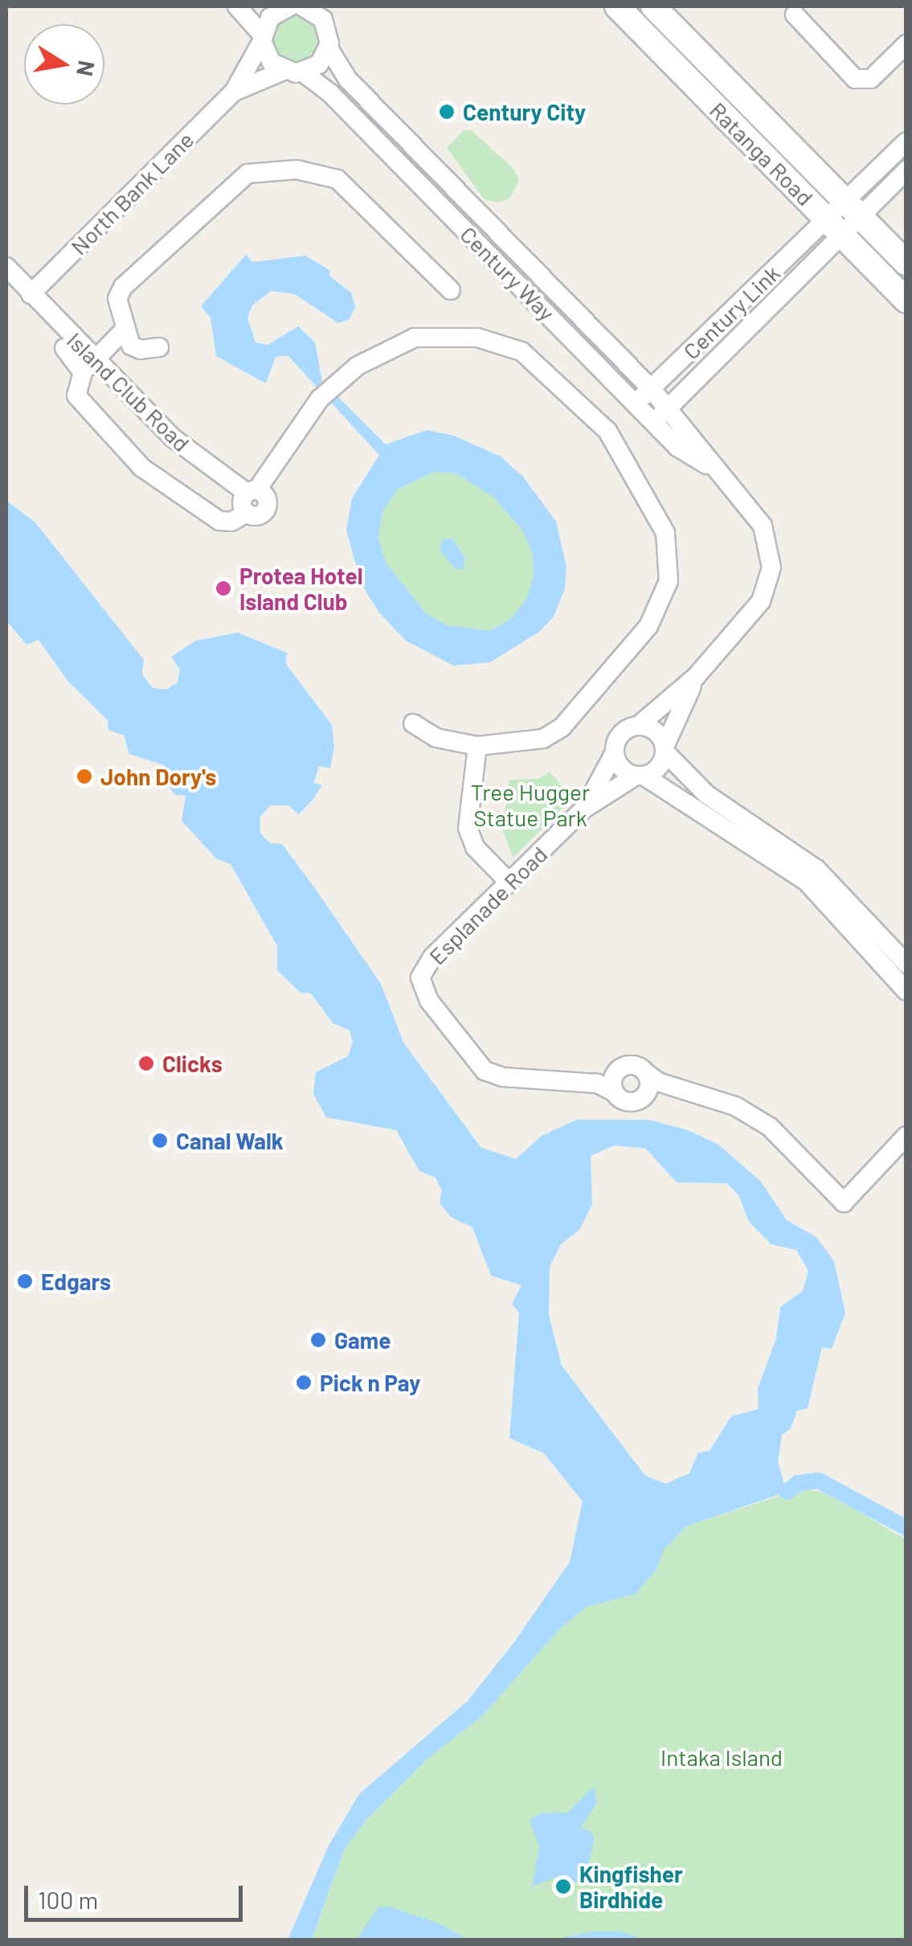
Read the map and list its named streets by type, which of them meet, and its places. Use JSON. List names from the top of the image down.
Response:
{
  "streets": {
    "main road": ["Ratanga Road"],
    "street": [
      "North Bank Lane",
      "Century Way",
      "Century Link",
      "Island Club Road",
      "Esplanade Road"
    ]
  },
  "crossings": [
    ["Ratanga Road", "Century Link"],
    ["North Bank Lane", "Island Club Road"],
    ["Century Way", "Century Link"],
    ["Century Way", "Esplanade Road"]
  ],
  "parks": ["Tree Hugger Statue Park", "Intaka Island"],
  "places": [
    "Century City",
    "Protea Hotel Island Club",
    "John Dory's",
    "Clicks",
    "Canal Walk",
    "Edgars",
    "Game",
    "Pick n Pay",
    "Kingfisher Birdhide"
  ],
  "scale_bar": "100 m",
  "north": "right"
}
